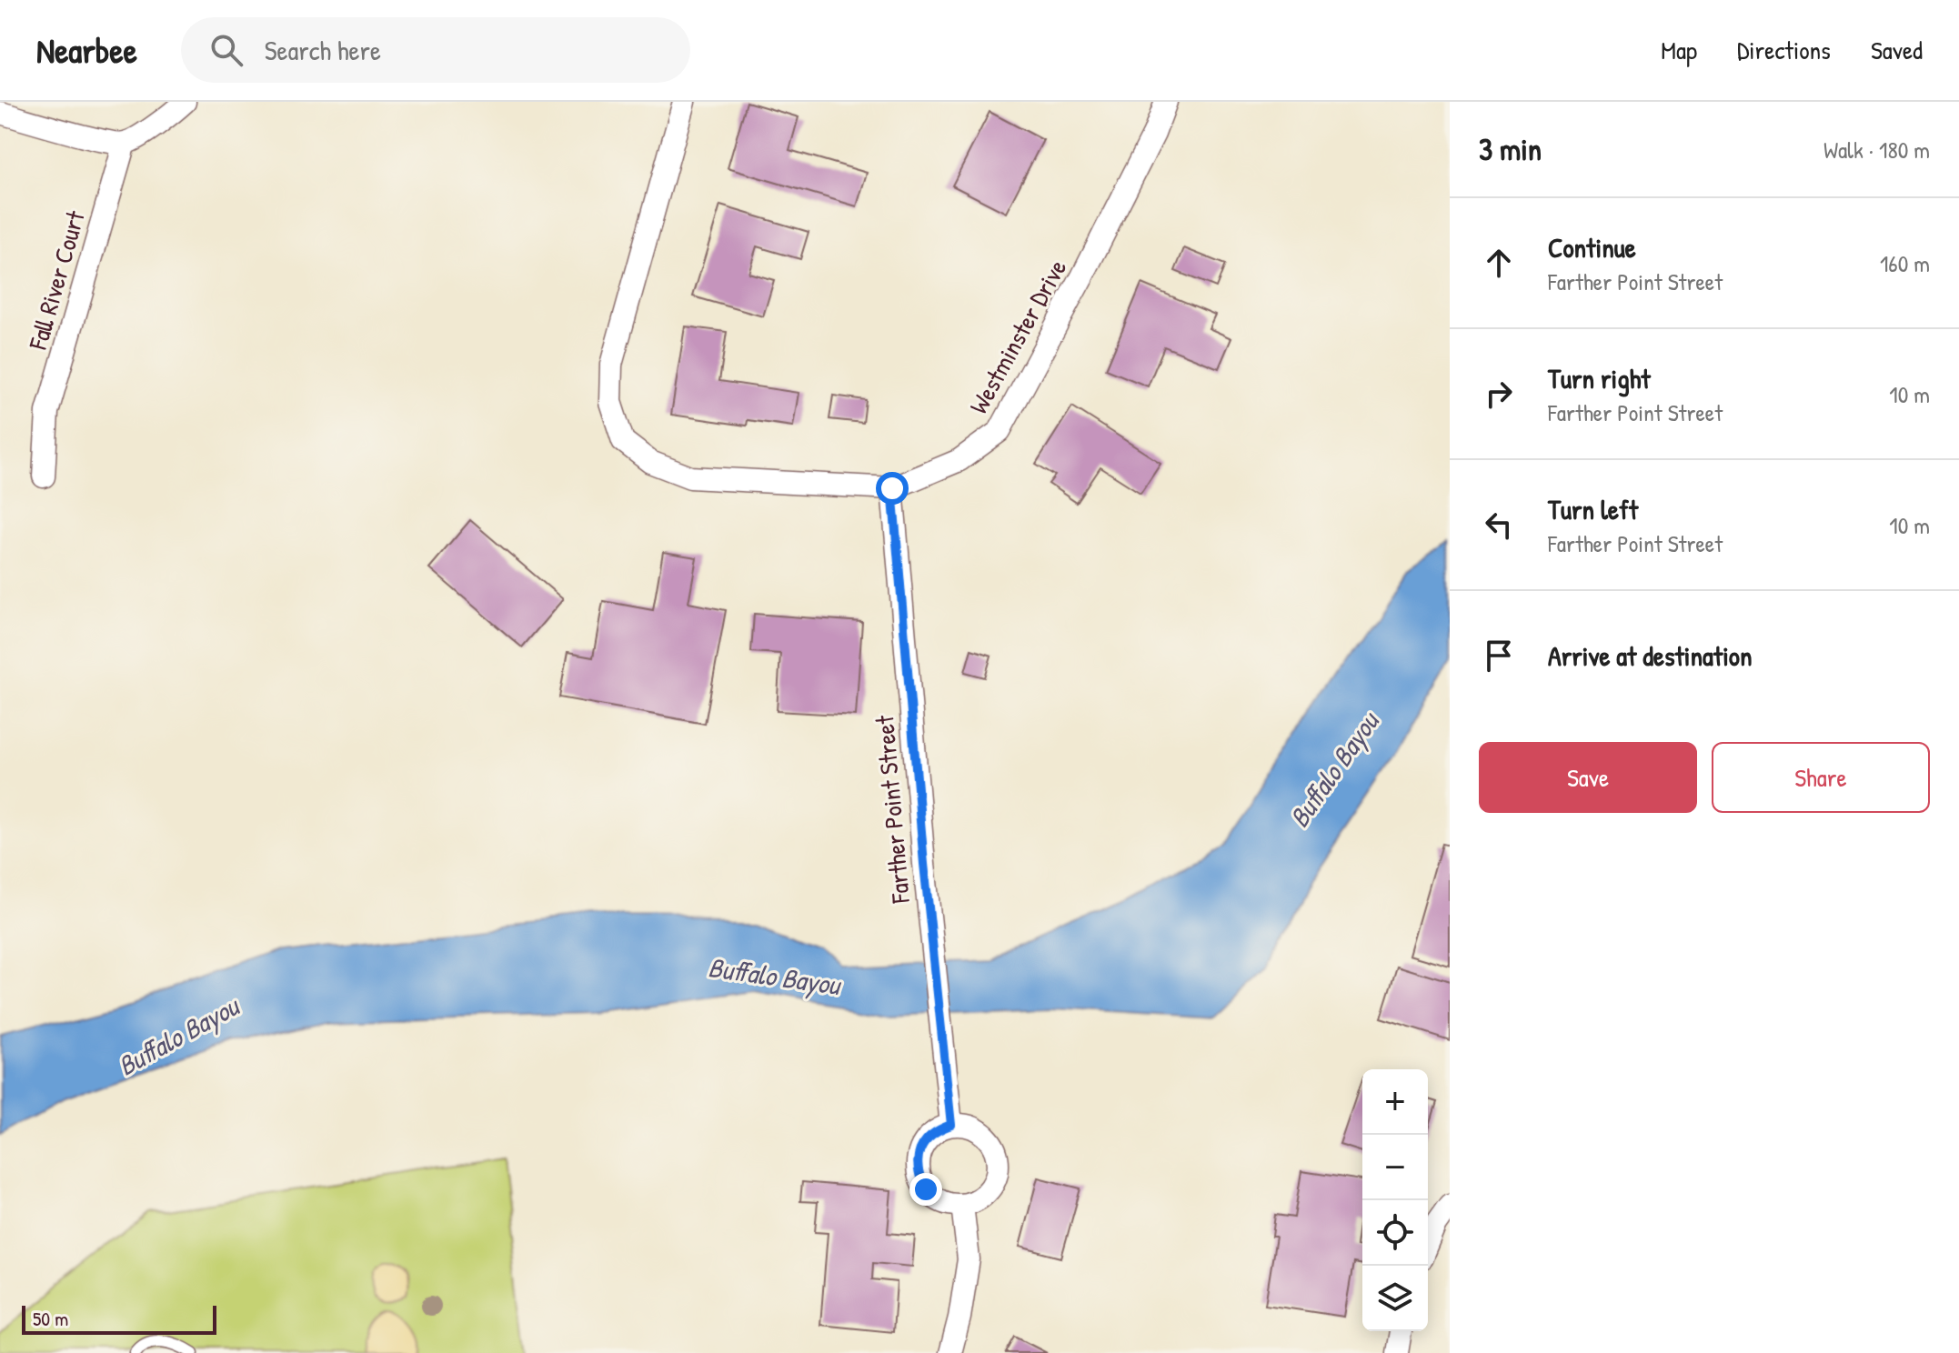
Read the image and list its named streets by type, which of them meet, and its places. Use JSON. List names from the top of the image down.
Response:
{
  "streets": {
    "street": ["Fall River Court", "Westminster Drive", "Farther Point Street"]
  },
  "crossings": [
    ["Westminster Drive", "Farther Point Street"]
  ],
  "water": ["Buffalo Bayou"],
  "scale_bar": "50 m",
  "page": {
    "header": "Nearbee",
    "search": "Search here",
    "nav": ["Map", "Directions", "Saved"],
    "heading": ["3 min", "Walk · 180 m"],
    "list": [
      ["Continue", "Farther Point Street", "160 m"],
      ["Turn right", "Farther Point Street", "10 m"],
      ["Turn left", "Farther Point Street", "10 m"],
      "Arrive at destination"
    ],
    "buttons": ["Save", "Share"],
    "map_buttons": ["+", "−"],
    "scale": "50 m"
  }
}
